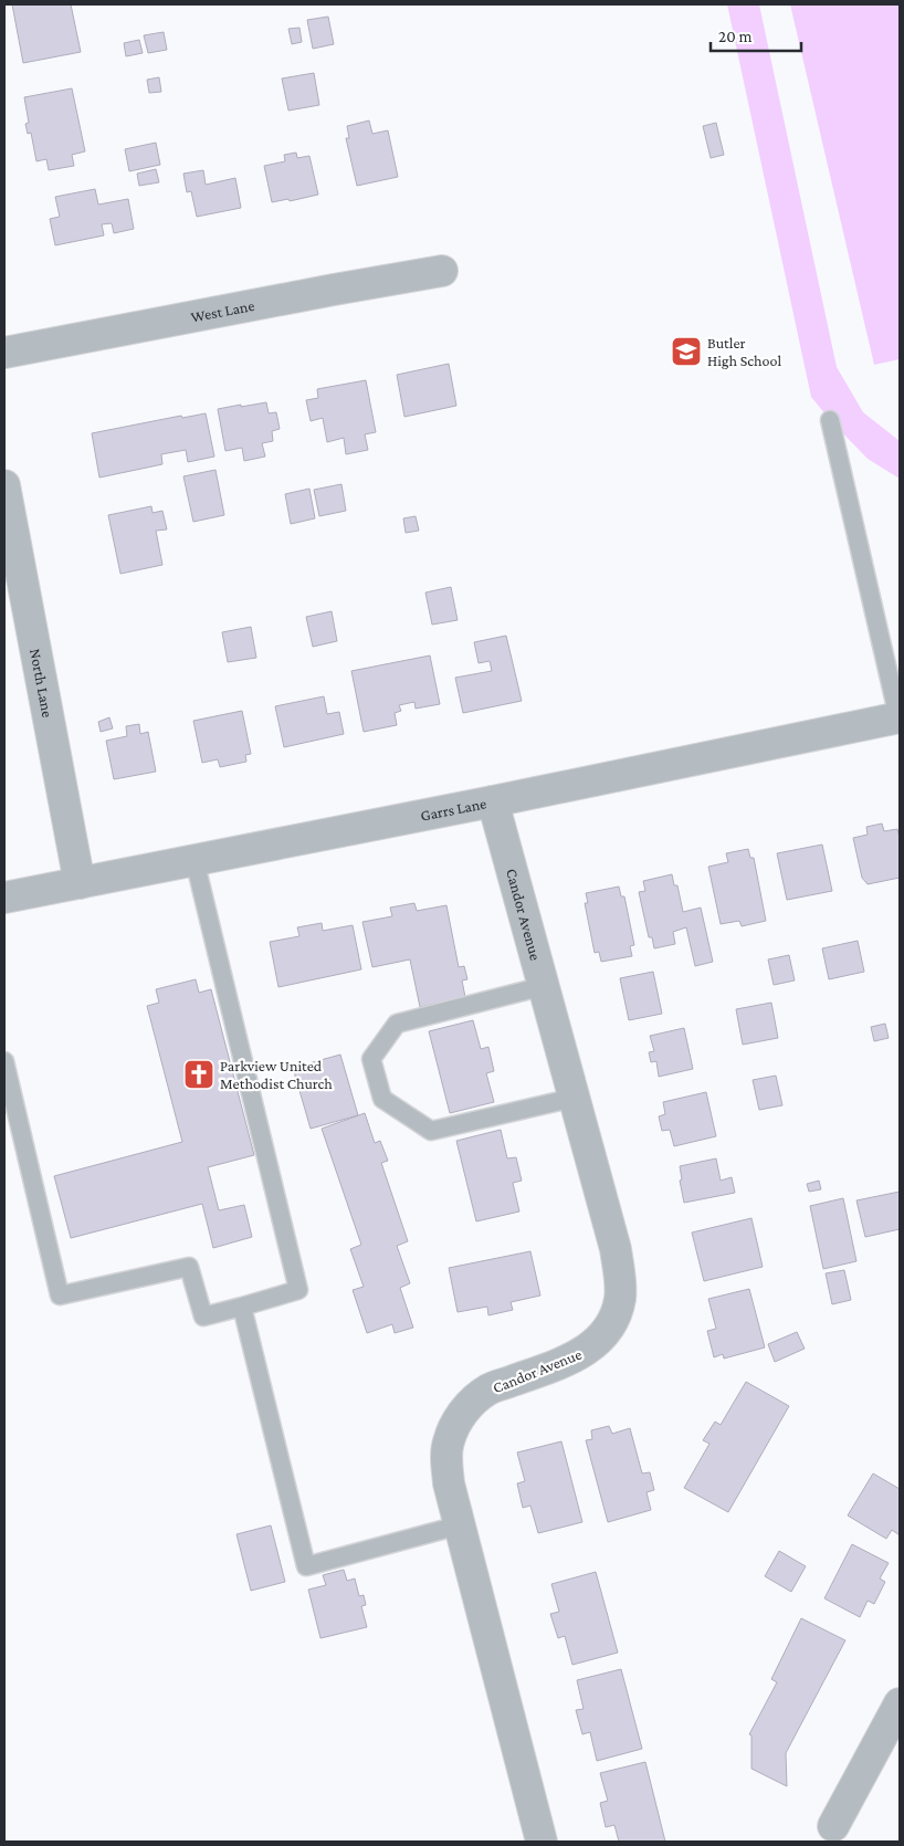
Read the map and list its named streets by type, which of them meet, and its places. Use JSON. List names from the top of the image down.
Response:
{
  "streets": {
    "street": [
      "West Lane",
      "North Lane",
      "Garrs Lane",
      "Candor Avenue"
    ]
  },
  "crossings": [
    ["North Lane", "Garrs Lane"],
    ["Garrs Lane", "Candor Avenue"]
  ],
  "places": {
    "school or university": ["Butler High School"],
    "church": ["Parkview United Methodist Church"]
  },
  "scale_bar": "20 m"
}
